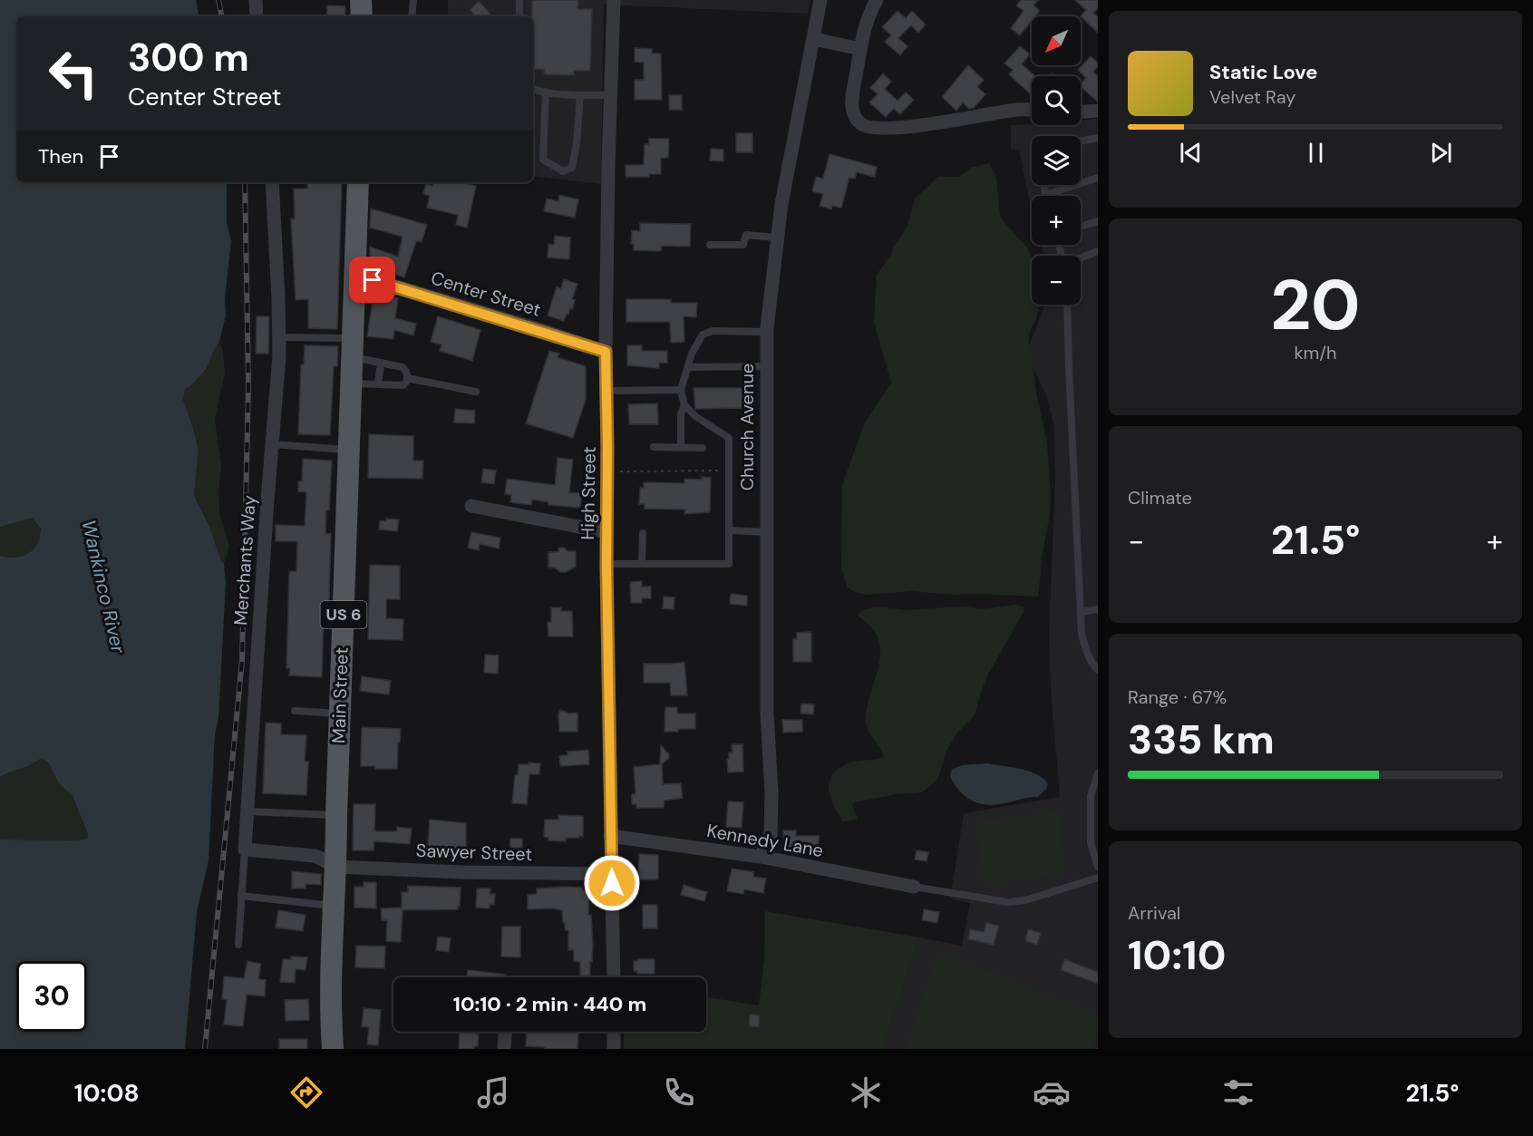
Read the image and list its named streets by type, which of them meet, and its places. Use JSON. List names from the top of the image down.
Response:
{
  "streets": {
    "main road": ["US 6", "Main Street"],
    "street": [
      "Center Street",
      "Church Avenue",
      "High Street",
      "Merchants Way",
      "Kennedy Lane",
      "Sawyer Street"
    ]
  },
  "crossings": [
    ["Center Street", "High Street"],
    ["Center Street", "Main Street"],
    ["Church Avenue", "Kennedy Lane"],
    ["High Street", "Kennedy Lane"],
    ["High Street", "Sawyer Street"],
    ["Main Street", "Sawyer Street"]
  ],
  "water": ["Wankinco River"],
  "north": "bottom left",
  "page": {
    "map_buttons": ["+", "−"],
    "turn": ["300 m", "Center Street"],
    "song": ["Static Love", "Velvet Ray"],
    "then": "Then",
    "tile": [
      ["20", "km/h"],
      "Climate",
      ["Range · 67%", "335 km"],
      ["Arrival", "10:10"]
    ],
    "heat": ["−", "21.5°", "+"],
    "limit": "30",
    "trip": "10:10 · 2 min · 440 m",
    "tabs": ["10:08", "21.5°"]
  }
}
